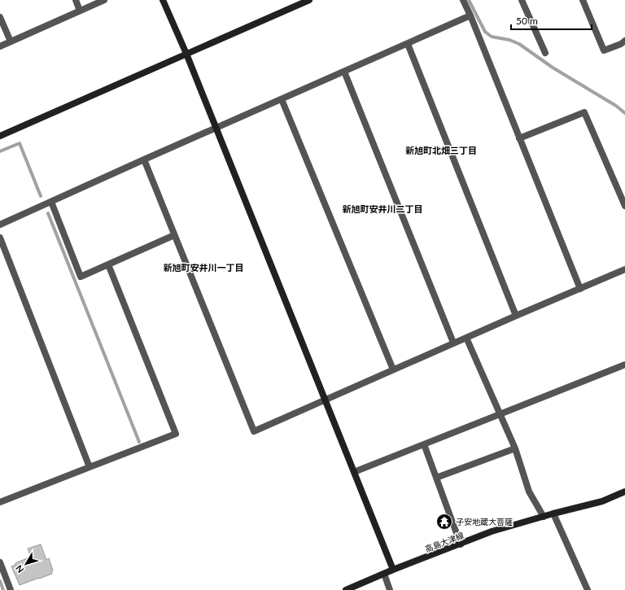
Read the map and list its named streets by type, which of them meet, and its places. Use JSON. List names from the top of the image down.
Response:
{
  "streets": {
    "street": ["高島大津線"]
  },
  "districts": ["新旭町北畑三丁目", "新旭町安井川二丁目", "新旭町安井川一丁目"],
  "places": {
    "temple": ["子安地蔵大菩薩"]
  },
  "scale_bar": "50 m",
  "north": "bottom left"
}
